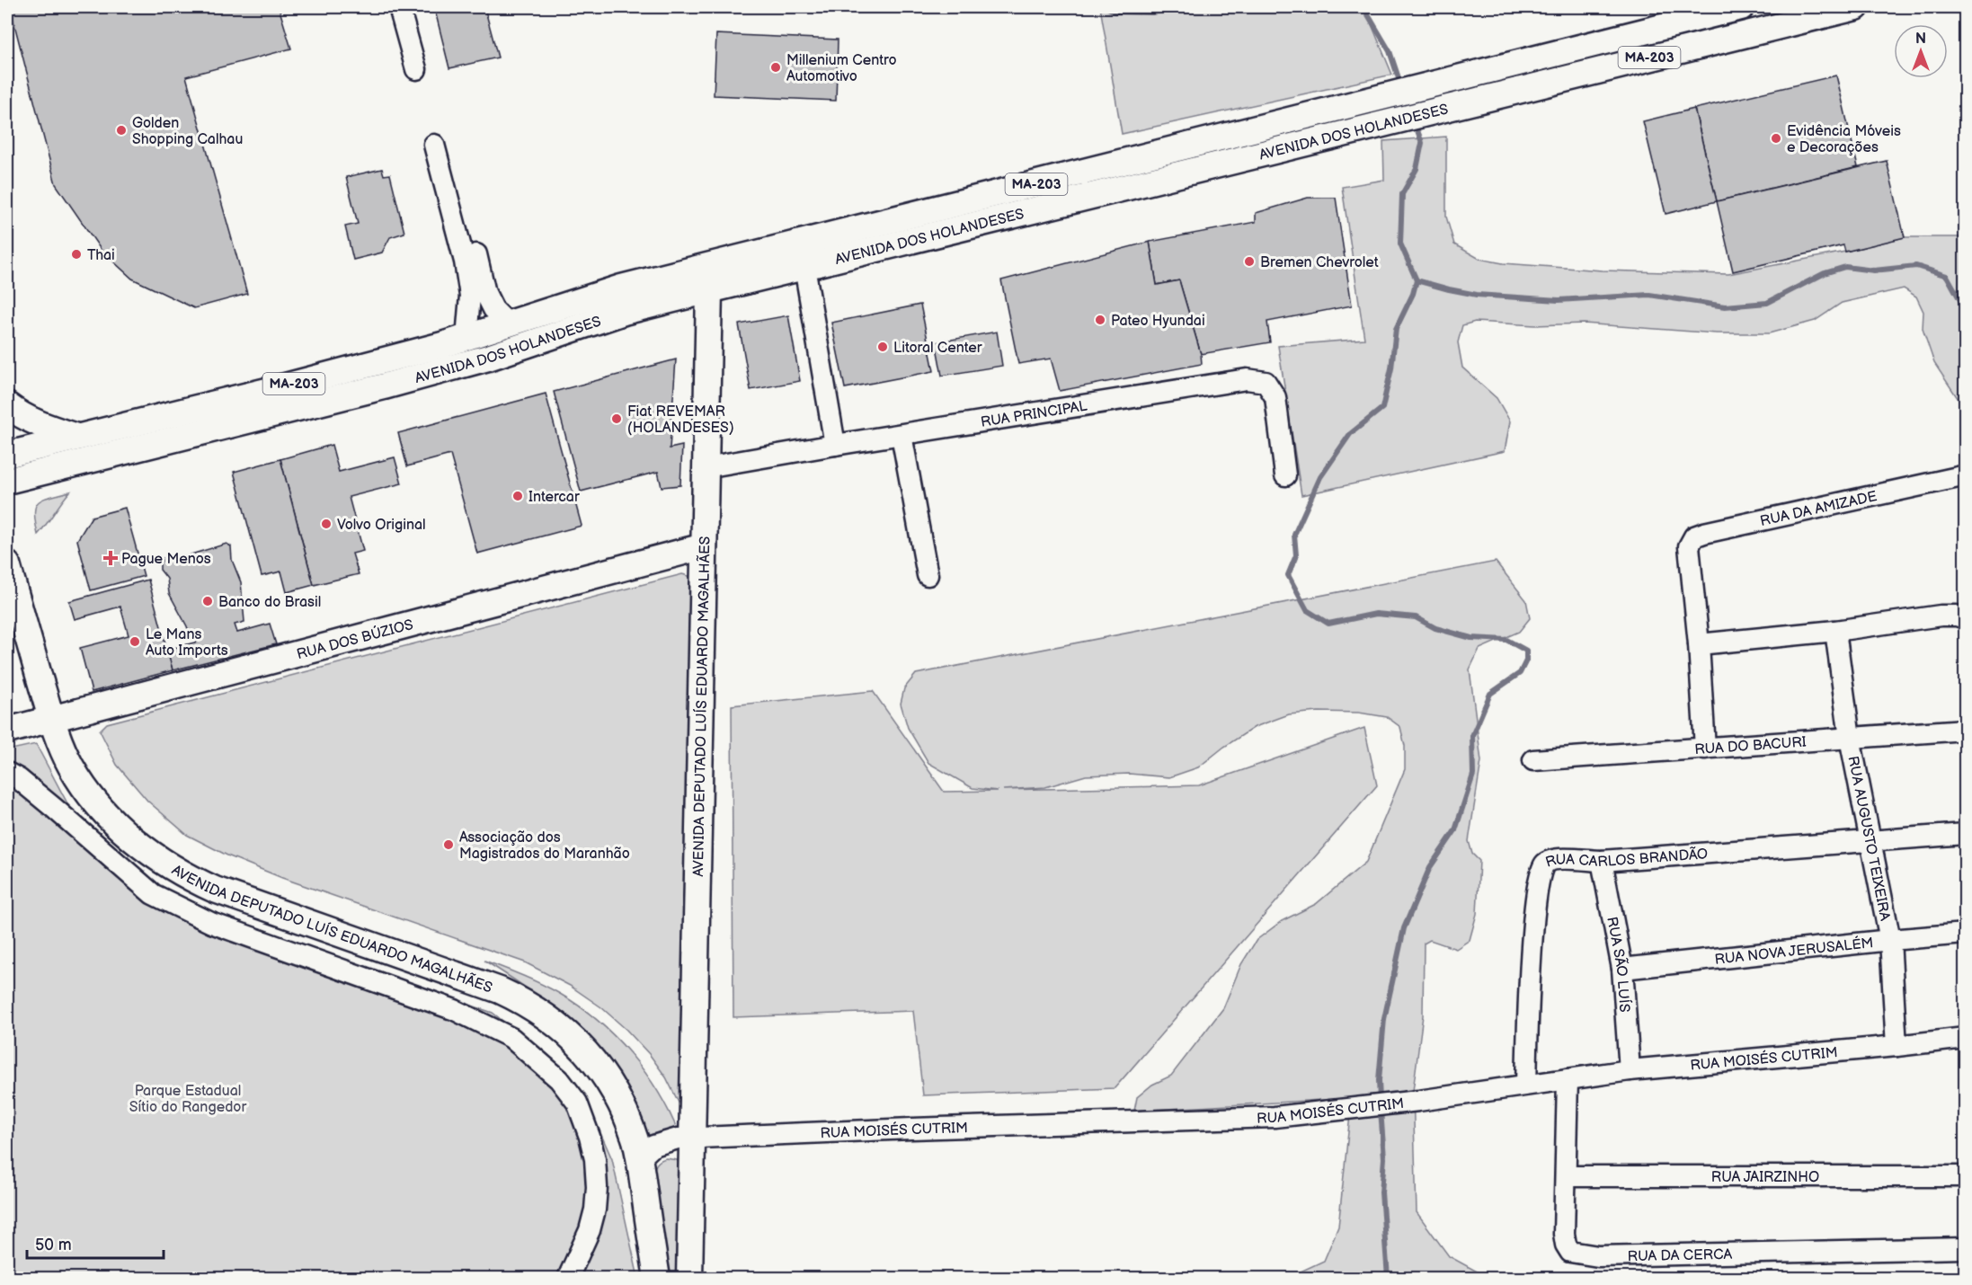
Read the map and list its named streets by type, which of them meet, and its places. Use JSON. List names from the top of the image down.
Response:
{
  "streets": {
    "main road": [
      "MA-203",
      "AVENIDA DOS HOLANDESES",
      "RUA DOS BÚZIOS",
      "AVENIDA DEPUTADO LUÍS EDUARDO MAGALHÃES"
    ],
    "street": [
      "RUA PRINCIPAL",
      "RUA DA AMIZADE",
      "RUA DO BACURI",
      "RUA AUGUSTO TEIXEIRA",
      "RUA CARLOS BRANDÃO",
      "RUA NOVA JERUSALÉM",
      "RUA SÃO LUÍS",
      "RUA MOISÉS CUTRIM",
      "RUA JAIRZINHO",
      "RUA DA CERCA"
    ]
  },
  "crossings": [
    ["AVENIDA DOS HOLANDESES", "AVENIDA DEPUTADO LUÍS EDUARDO MAGALHÃES"],
    ["RUA PRINCIPAL", "AVENIDA DEPUTADO LUÍS EDUARDO MAGALHÃES"],
    ["RUA DOS BÚZIOS", "AVENIDA DEPUTADO LUÍS EDUARDO MAGALHÃES"],
    ["AVENIDA DEPUTADO LUÍS EDUARDO MAGALHÃES", "RUA MOISÉS CUTRIM"],
    ["RUA DO BACURI", "RUA AUGUSTO TEIXEIRA"],
    ["RUA AUGUSTO TEIXEIRA", "RUA CARLOS BRANDÃO"],
    ["RUA AUGUSTO TEIXEIRA", "RUA NOVA JERUSALÉM"],
    ["RUA AUGUSTO TEIXEIRA", "RUA MOISÉS CUTRIM"],
    ["RUA CARLOS BRANDÃO", "RUA SÃO LUÍS"],
    ["RUA CARLOS BRANDÃO", "RUA MOISÉS CUTRIM"],
    ["RUA NOVA JERUSALÉM", "RUA SÃO LUÍS"],
    ["RUA SÃO LUÍS", "RUA MOISÉS CUTRIM"],
    ["RUA MOISÉS CUTRIM", "RUA DA CERCA"],
    ["RUA JAIRZINHO", "RUA DA CERCA"]
  ],
  "parks": ["Parque Estadual Sítio do Rangedor"],
  "places": {
    "other": [
      "Millenium Centro Automotivo",
      "Golden Shopping Calhau",
      "Evidência Móveis e Decorações",
      "Thai",
      "Bremen Chevrolet",
      "Pateo Hyundai",
      "Litoral Center",
      "Fiat REVEMAR (HOLANDESES)",
      "Intercar",
      "Volvo Original",
      "Banco do Brasil",
      "Le Mans Auto Imports",
      "Associação dos Magistrados do Maranhão"
    ],
    "health": ["Pague Menos"]
  },
  "scale_bar": "50 m",
  "north": "top"
}
